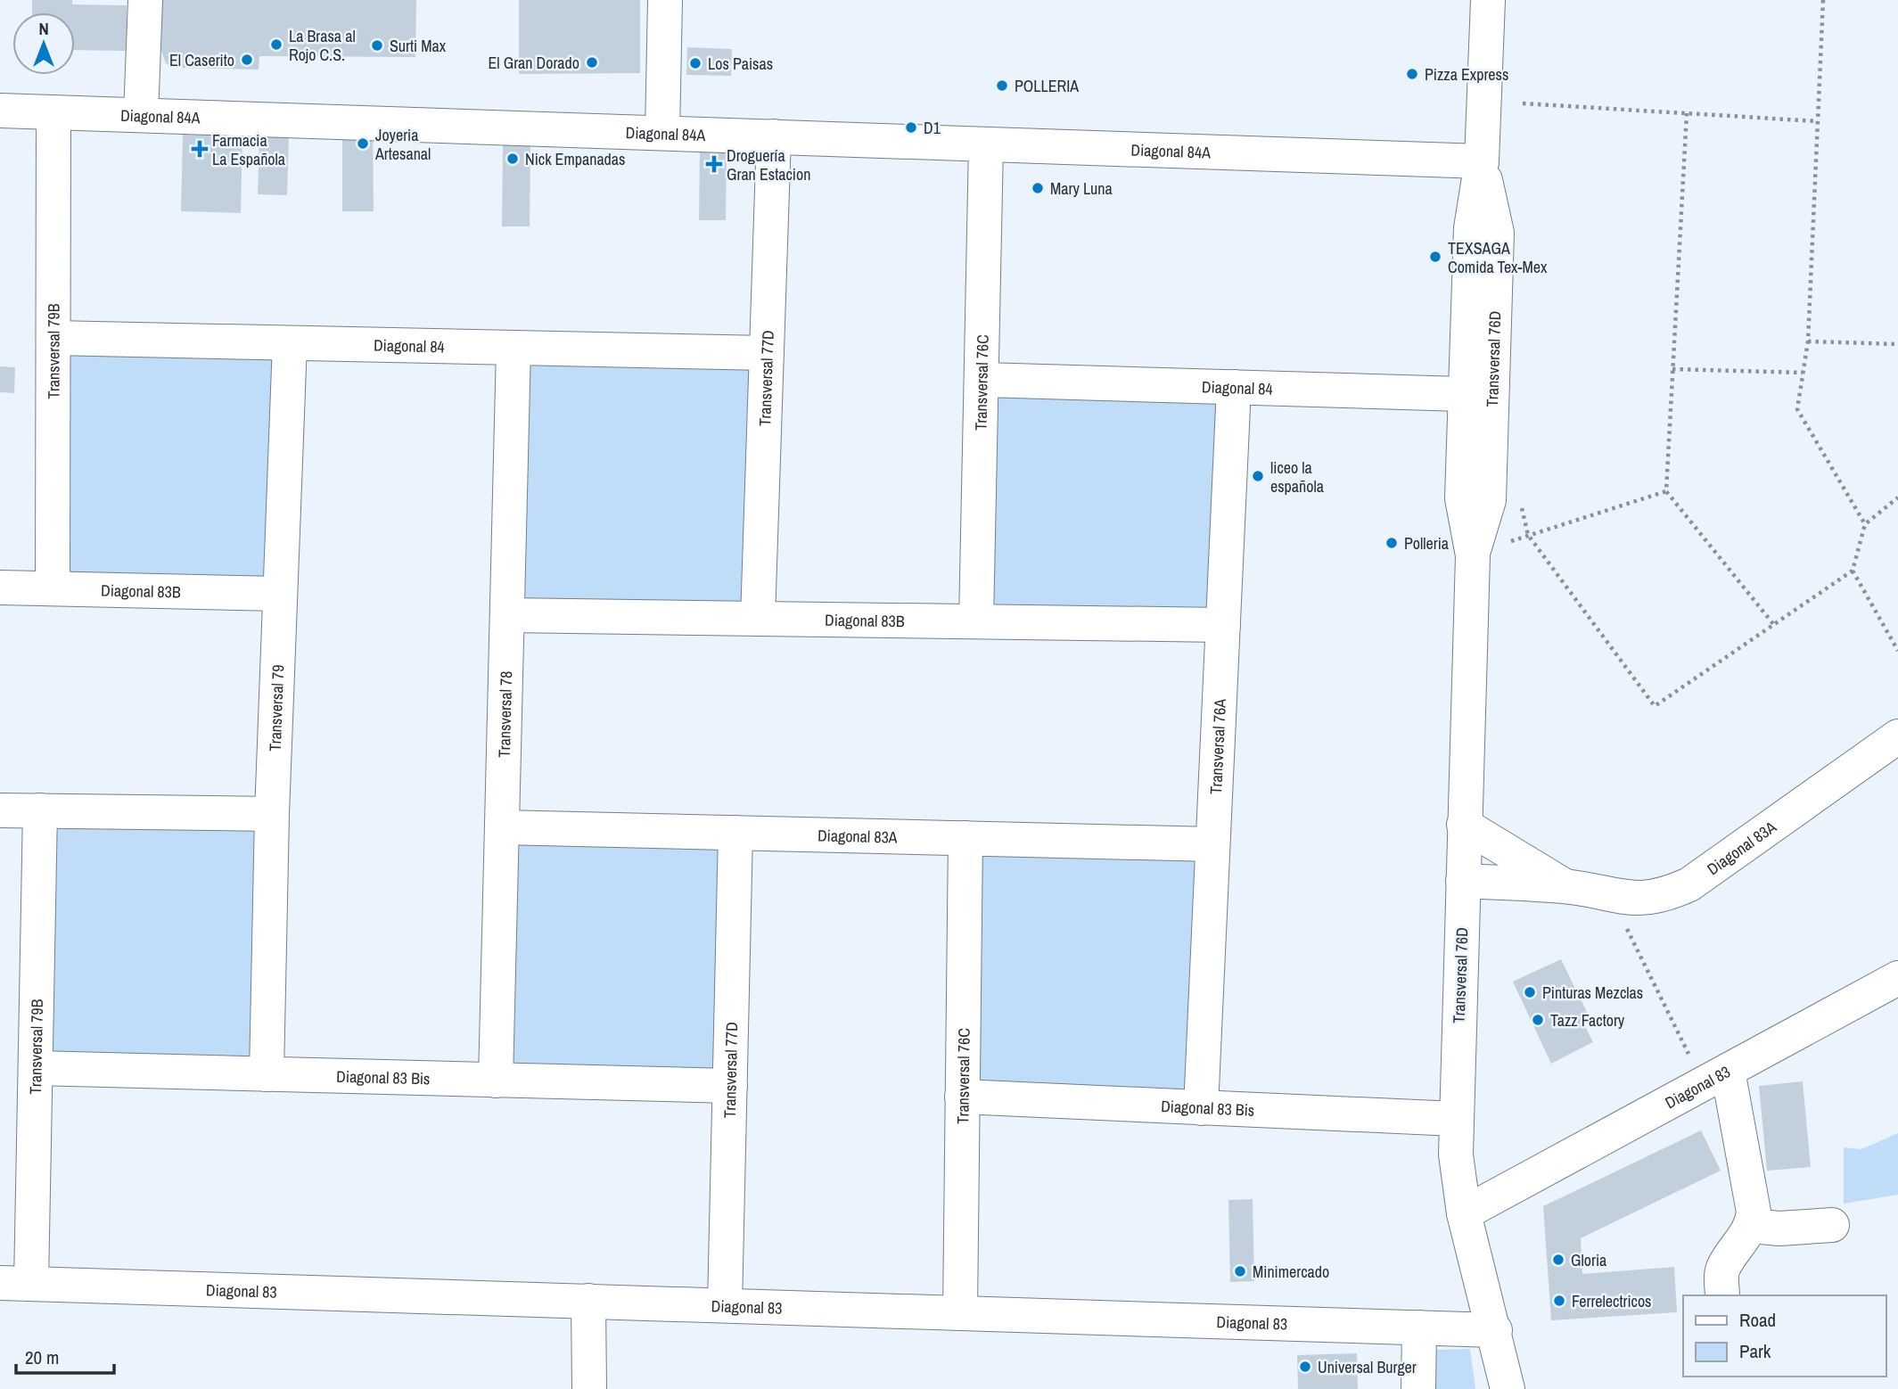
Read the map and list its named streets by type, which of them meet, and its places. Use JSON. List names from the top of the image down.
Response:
{
  "streets": {
    "street": [
      "Diagonal 84A",
      "Diagonal 84",
      "Transversal 79B",
      "Transversal 76D",
      "Transversal 77D",
      "Transversal 76C",
      "Diagonal 83B",
      "Transversal 79",
      "Transversal 78",
      "Transversal 76A",
      "Diagonal 83A",
      "Diagonal 83 Bis",
      "Diagonal 83"
    ]
  },
  "crossings": [
    ["Diagonal 84A", "Transversal 79B"],
    ["Diagonal 84A", "Transversal 76D"],
    ["Diagonal 84A", "Transversal 77D"],
    ["Diagonal 84A", "Transversal 76C"],
    ["Diagonal 84", "Transversal 79B"],
    ["Diagonal 84", "Transversal 76D"],
    ["Diagonal 84", "Transversal 77D"],
    ["Diagonal 84", "Transversal 76C"],
    ["Diagonal 84", "Transversal 79"],
    ["Diagonal 84", "Transversal 78"],
    ["Diagonal 84", "Transversal 76A"],
    ["Transversal 79B", "Diagonal 83B"],
    ["Transversal 79B", "Diagonal 83 Bis"],
    ["Transversal 79B", "Diagonal 83"],
    ["Transversal 76D", "Diagonal 83A"],
    ["Transversal 76D", "Diagonal 83 Bis"],
    ["Transversal 76D", "Diagonal 83"],
    ["Transversal 77D", "Diagonal 83B"],
    ["Transversal 77D", "Diagonal 83A"],
    ["Transversal 77D", "Diagonal 83 Bis"],
    ["Transversal 77D", "Diagonal 83"],
    ["Transversal 76C", "Diagonal 83B"],
    ["Transversal 76C", "Diagonal 83A"],
    ["Transversal 76C", "Diagonal 83 Bis"],
    ["Transversal 76C", "Diagonal 83"],
    ["Diagonal 83B", "Transversal 79"],
    ["Diagonal 83B", "Transversal 78"],
    ["Diagonal 83B", "Transversal 76A"],
    ["Transversal 79", "Diagonal 83 Bis"],
    ["Transversal 78", "Diagonal 83A"],
    ["Transversal 78", "Diagonal 83 Bis"],
    ["Transversal 76A", "Diagonal 83A"],
    ["Transversal 76A", "Diagonal 83 Bis"]
  ],
  "places": {
    "other": [
      "La Brasa al Rojo C.S.",
      "Surti Max",
      "El Caserito",
      "El Gran Dorado",
      "Los Paisas",
      "Pizza Express",
      "POLLERIA",
      "D1",
      "Joyeria Artesanal",
      "Nick Empanadas",
      "Mary Luna",
      "TEXSAGA Comida Tex-Mex",
      "liceo la española",
      "Polleria",
      "Pinturas Mezclas",
      "Tazz Factory",
      "Gloria",
      "Minimercado",
      "Ferrelectricos",
      "Universal Burger"
    ],
    "health": ["Farmacia La Española", "Droguería Gran Estacion"]
  },
  "legend": ["Road", "Park"],
  "scale_bar": "20 m",
  "north": "top"
}
